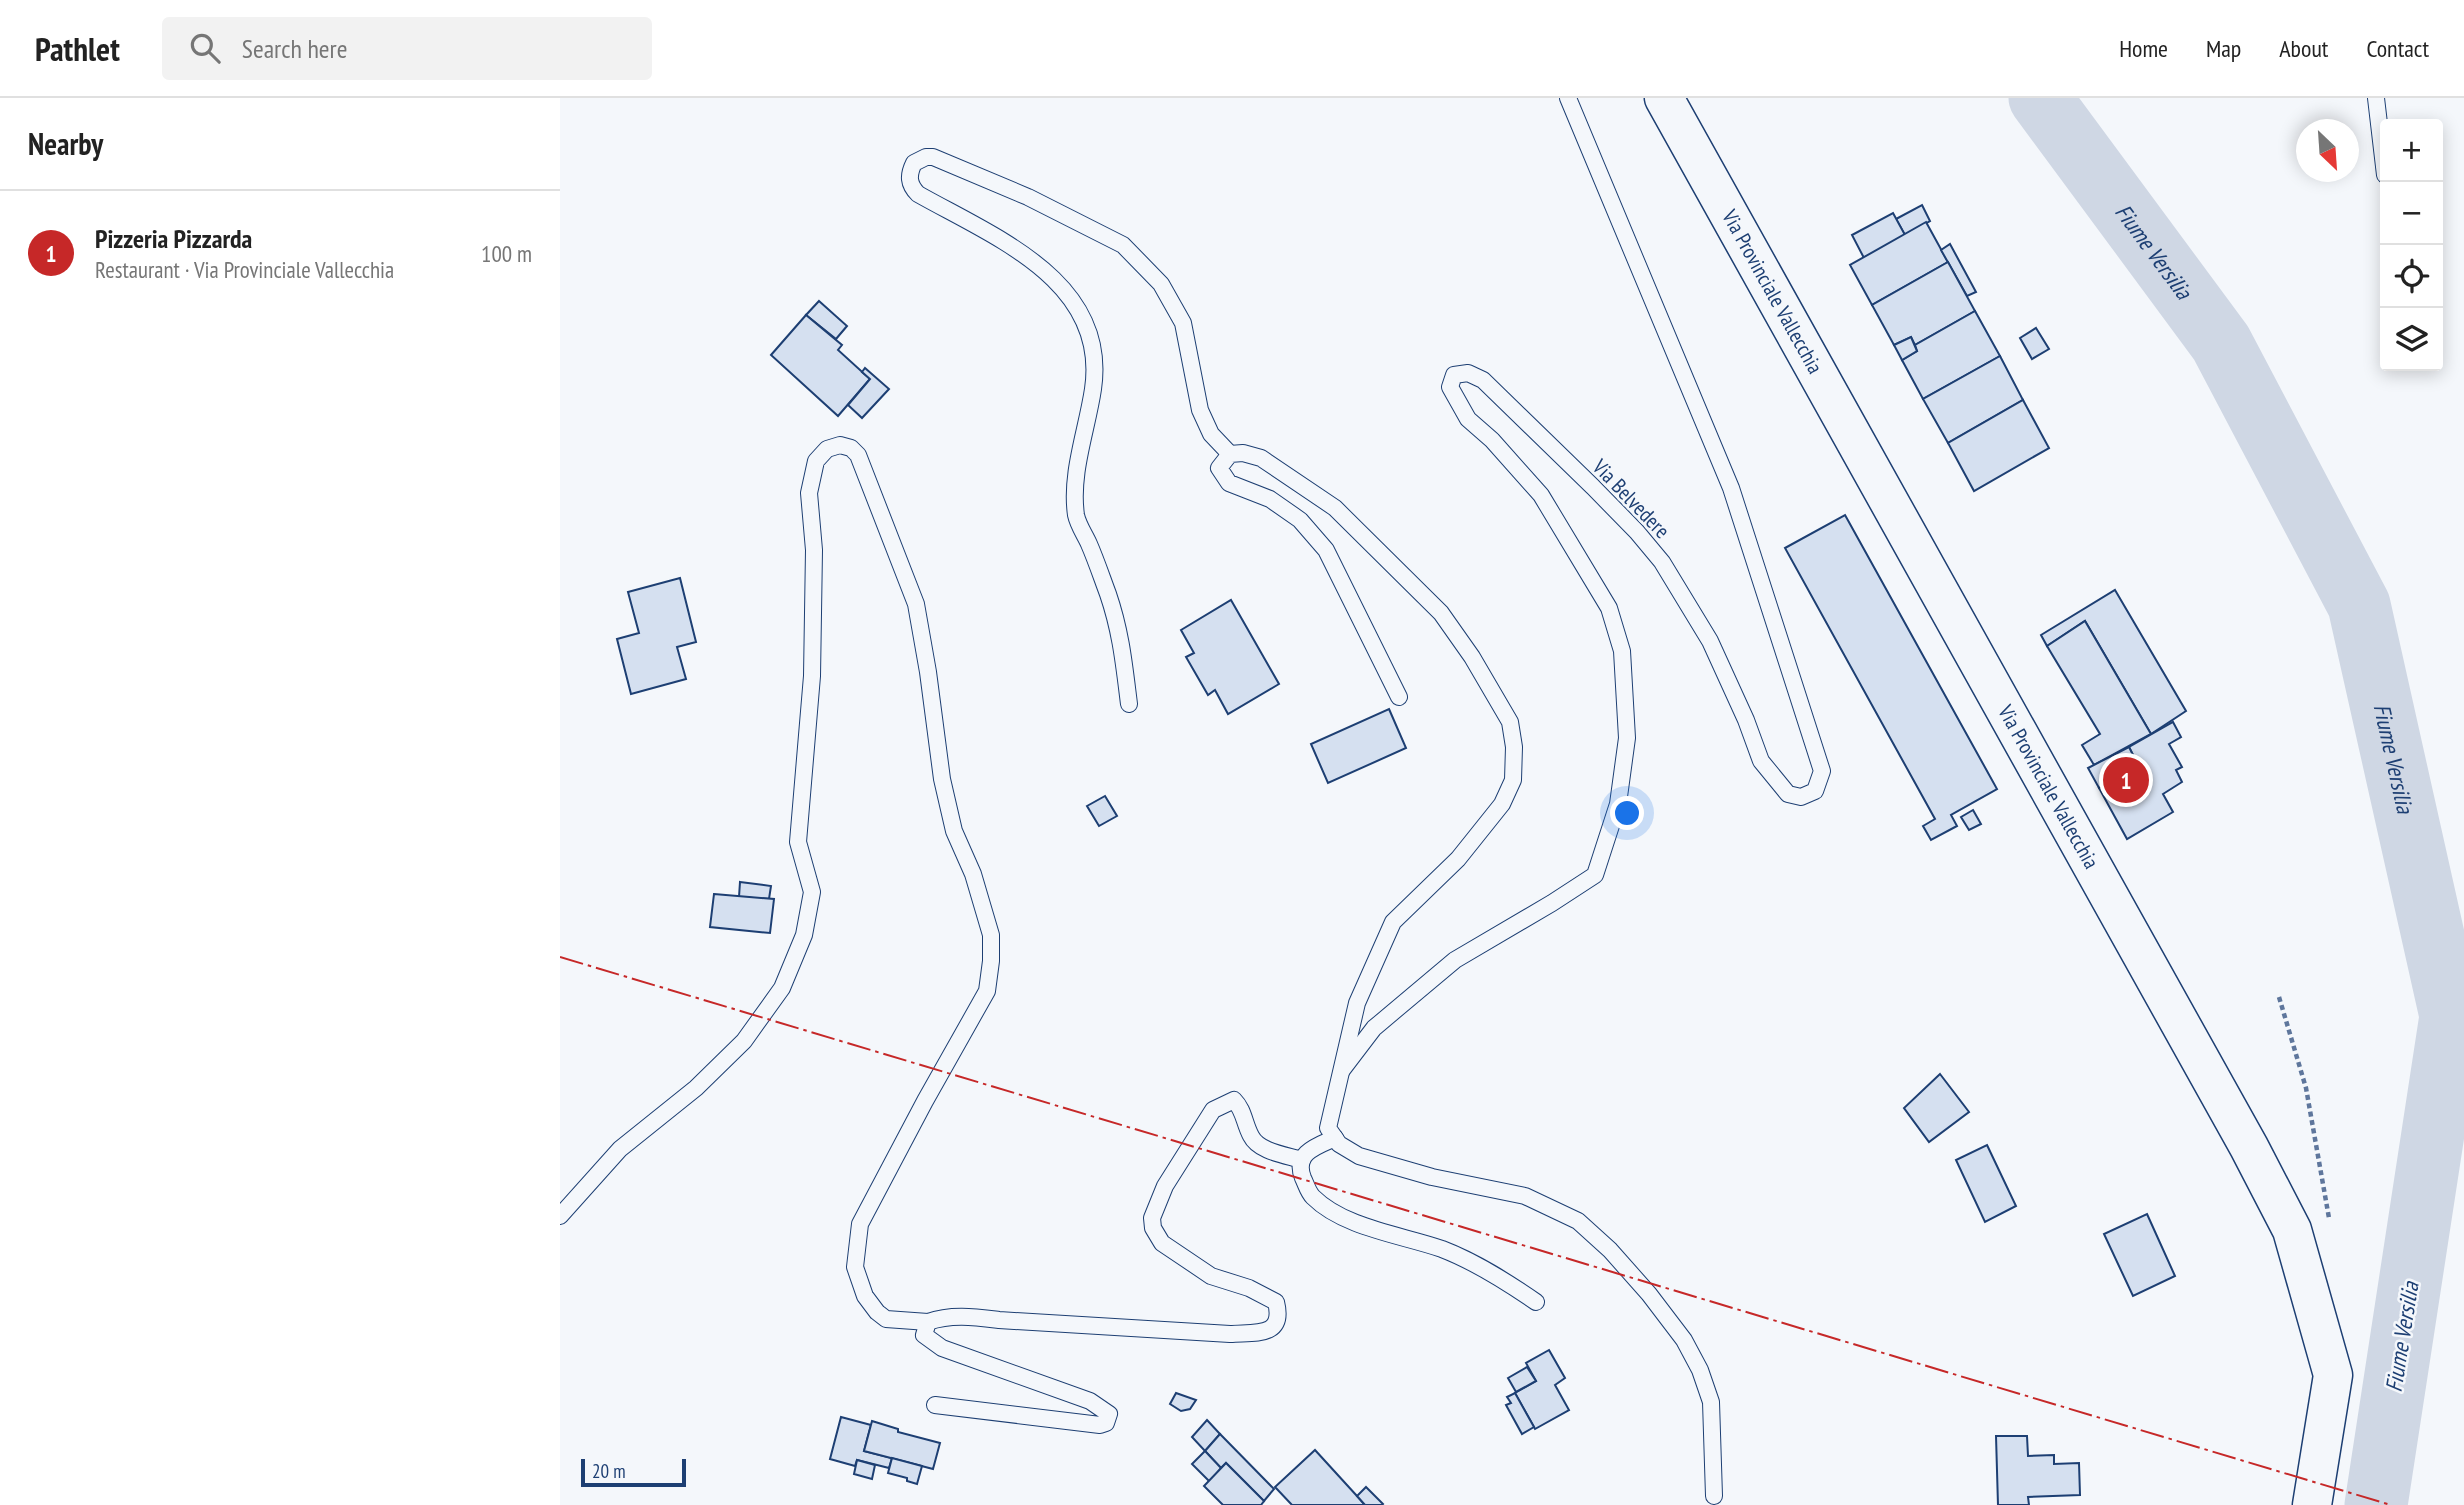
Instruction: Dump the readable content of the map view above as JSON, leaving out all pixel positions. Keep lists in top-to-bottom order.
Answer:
{
  "streets": {
    "main road": ["Via Provinciale Vallecchia"],
    "lane": ["Via Belvedere"]
  },
  "water": ["Fiume Versilia"],
  "scale_bar": "20 m",
  "north": "bottom right",
  "page": {
    "header": "Pathlet",
    "search": "Search here",
    "nav": [
      "Home",
      "Map",
      "About",
      "Contact"
    ],
    "heading": "Nearby",
    "map_buttons": ["+", "−"],
    "list": [
      {
        "mark": "1",
        "name": "Pizzeria Pizzarda",
        "note": "Restaurant · Via Provinciale Vallecchia",
        "value": "100 m"
      }
    ],
    "pins": "1",
    "scale": "20 m"
  }
}
